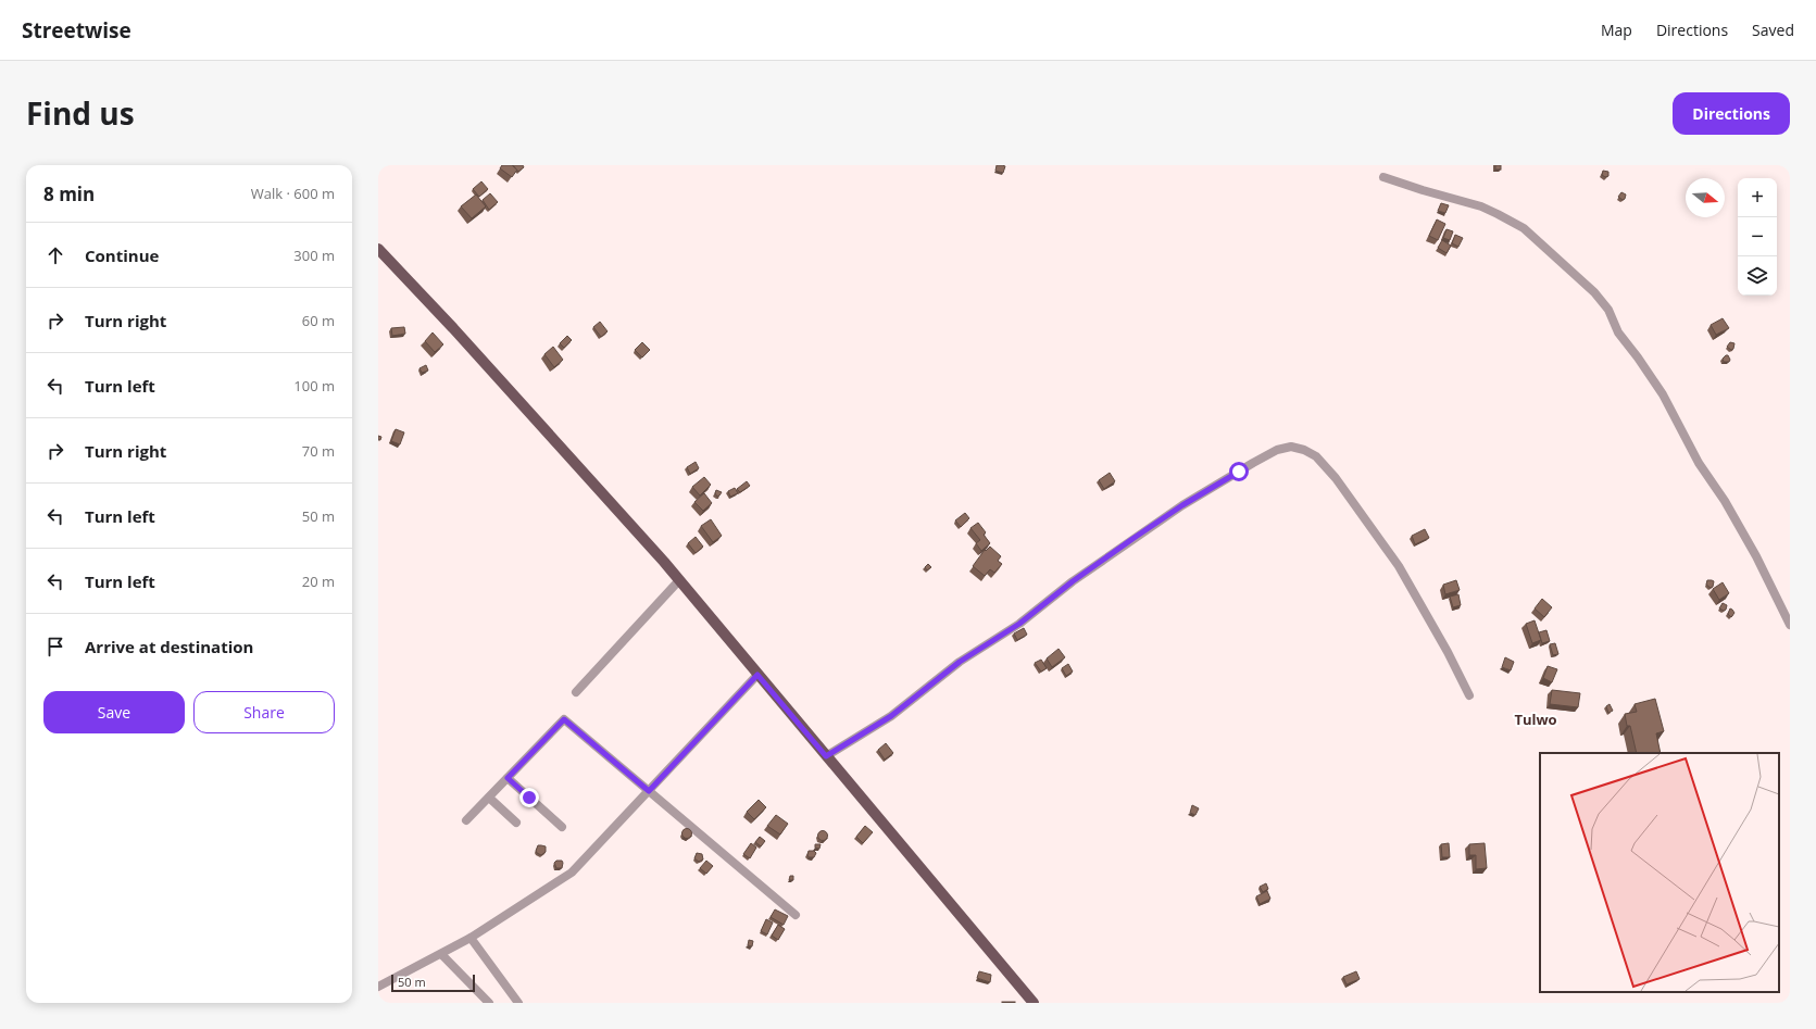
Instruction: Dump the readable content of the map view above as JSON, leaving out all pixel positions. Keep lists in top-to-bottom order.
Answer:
{
  "districts": ["Tulwo"],
  "scale_bar": "50 m",
  "north": "right",
  "page": {
    "header": "Streetwise",
    "nav": ["Map", "Directions", "Saved"],
    "title": "Find us",
    "buttons": [
      "Directions",
      ["Save", "Share"]
    ],
    "heading": ["8 min", "Walk · 600 m"],
    "map_buttons": ["+", "−"],
    "list": [
      ["Continue", "300 m"],
      ["Turn right", "60 m"],
      ["Turn left", "100 m"],
      ["Turn right", "70 m"],
      ["Turn left", "50 m"],
      ["Turn left", "20 m"],
      "Arrive at destination"
    ],
    "scale": "50 m"
  }
}
